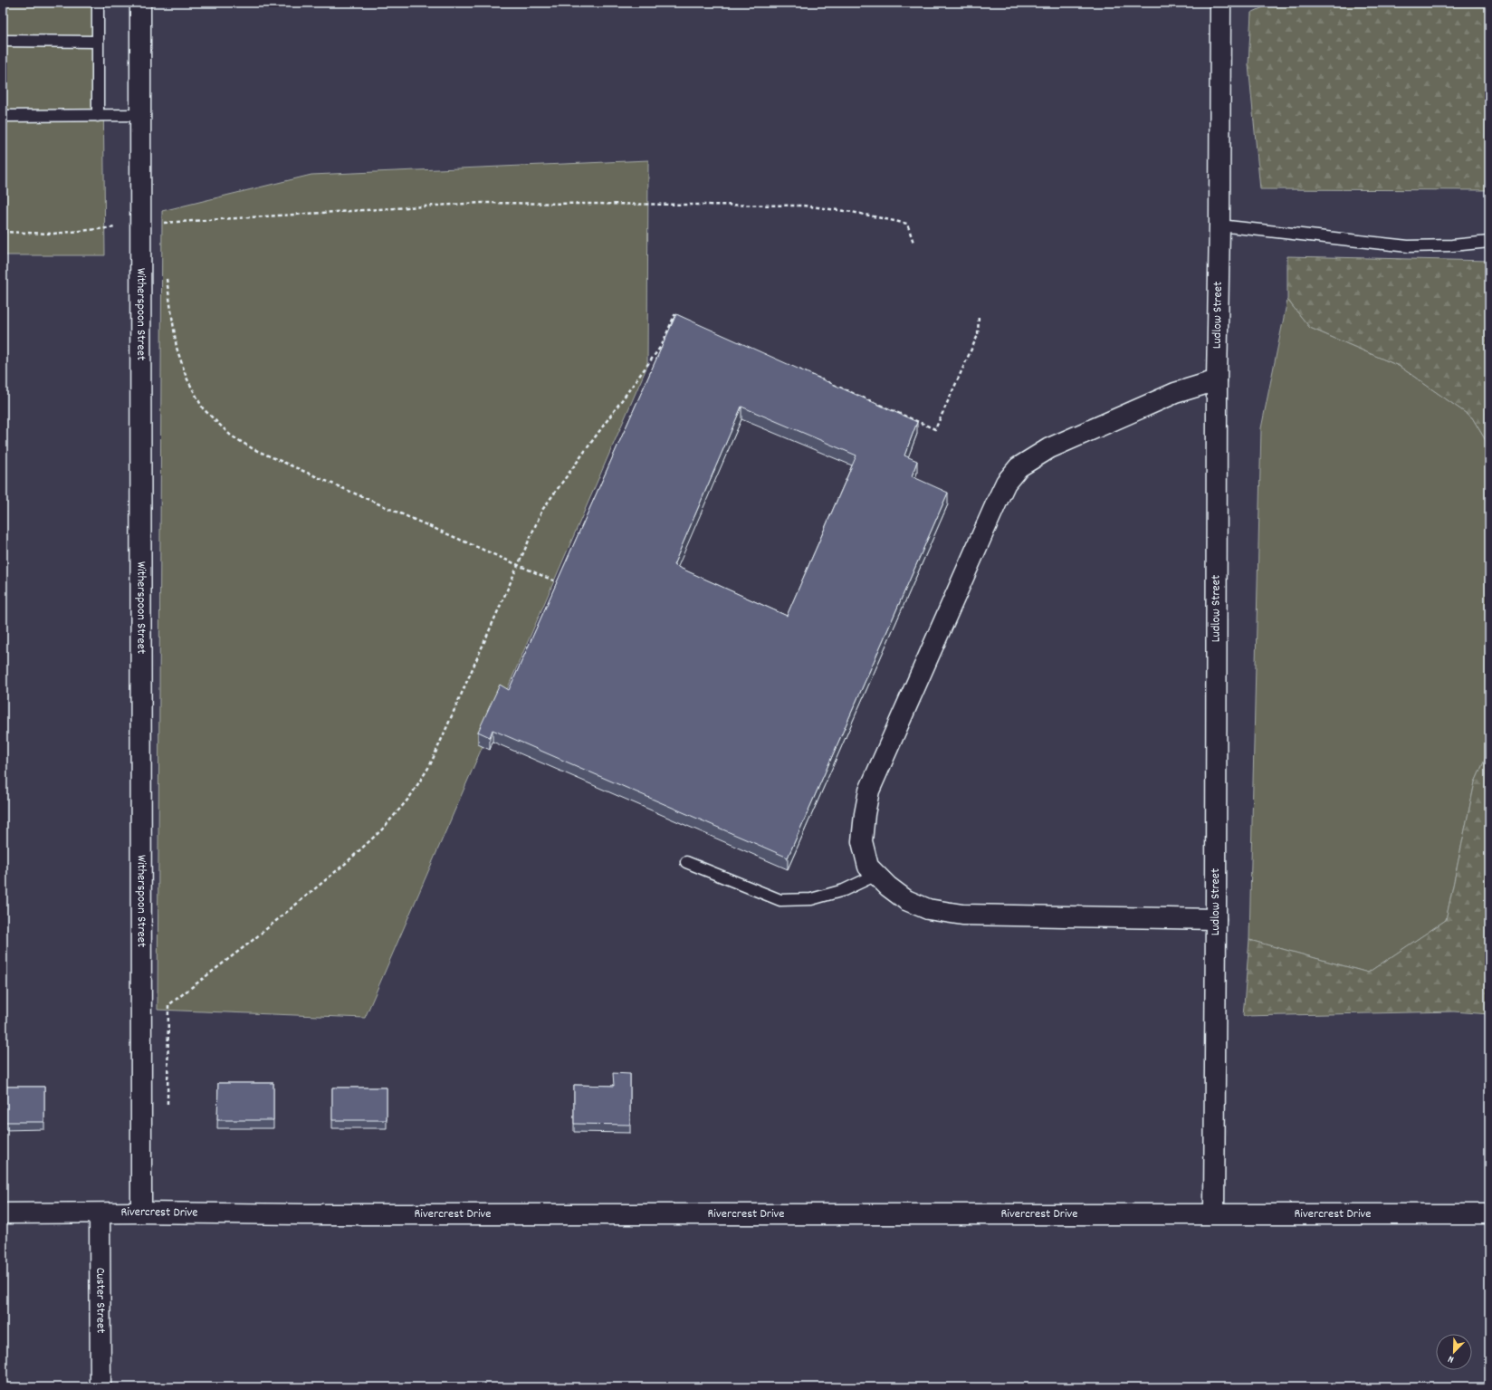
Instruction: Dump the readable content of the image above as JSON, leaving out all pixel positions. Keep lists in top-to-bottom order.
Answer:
{
  "streets": {
    "street": [
      "Witherspoon Street",
      "Ludlow Street",
      "Rivercrest Drive",
      "Custer Street"
    ]
  },
  "crossings": [
    ["Witherspoon Street", "Rivercrest Drive"],
    ["Ludlow Street", "Rivercrest Drive"],
    ["Rivercrest Drive", "Custer Street"]
  ],
  "north": "bottom left"
}
